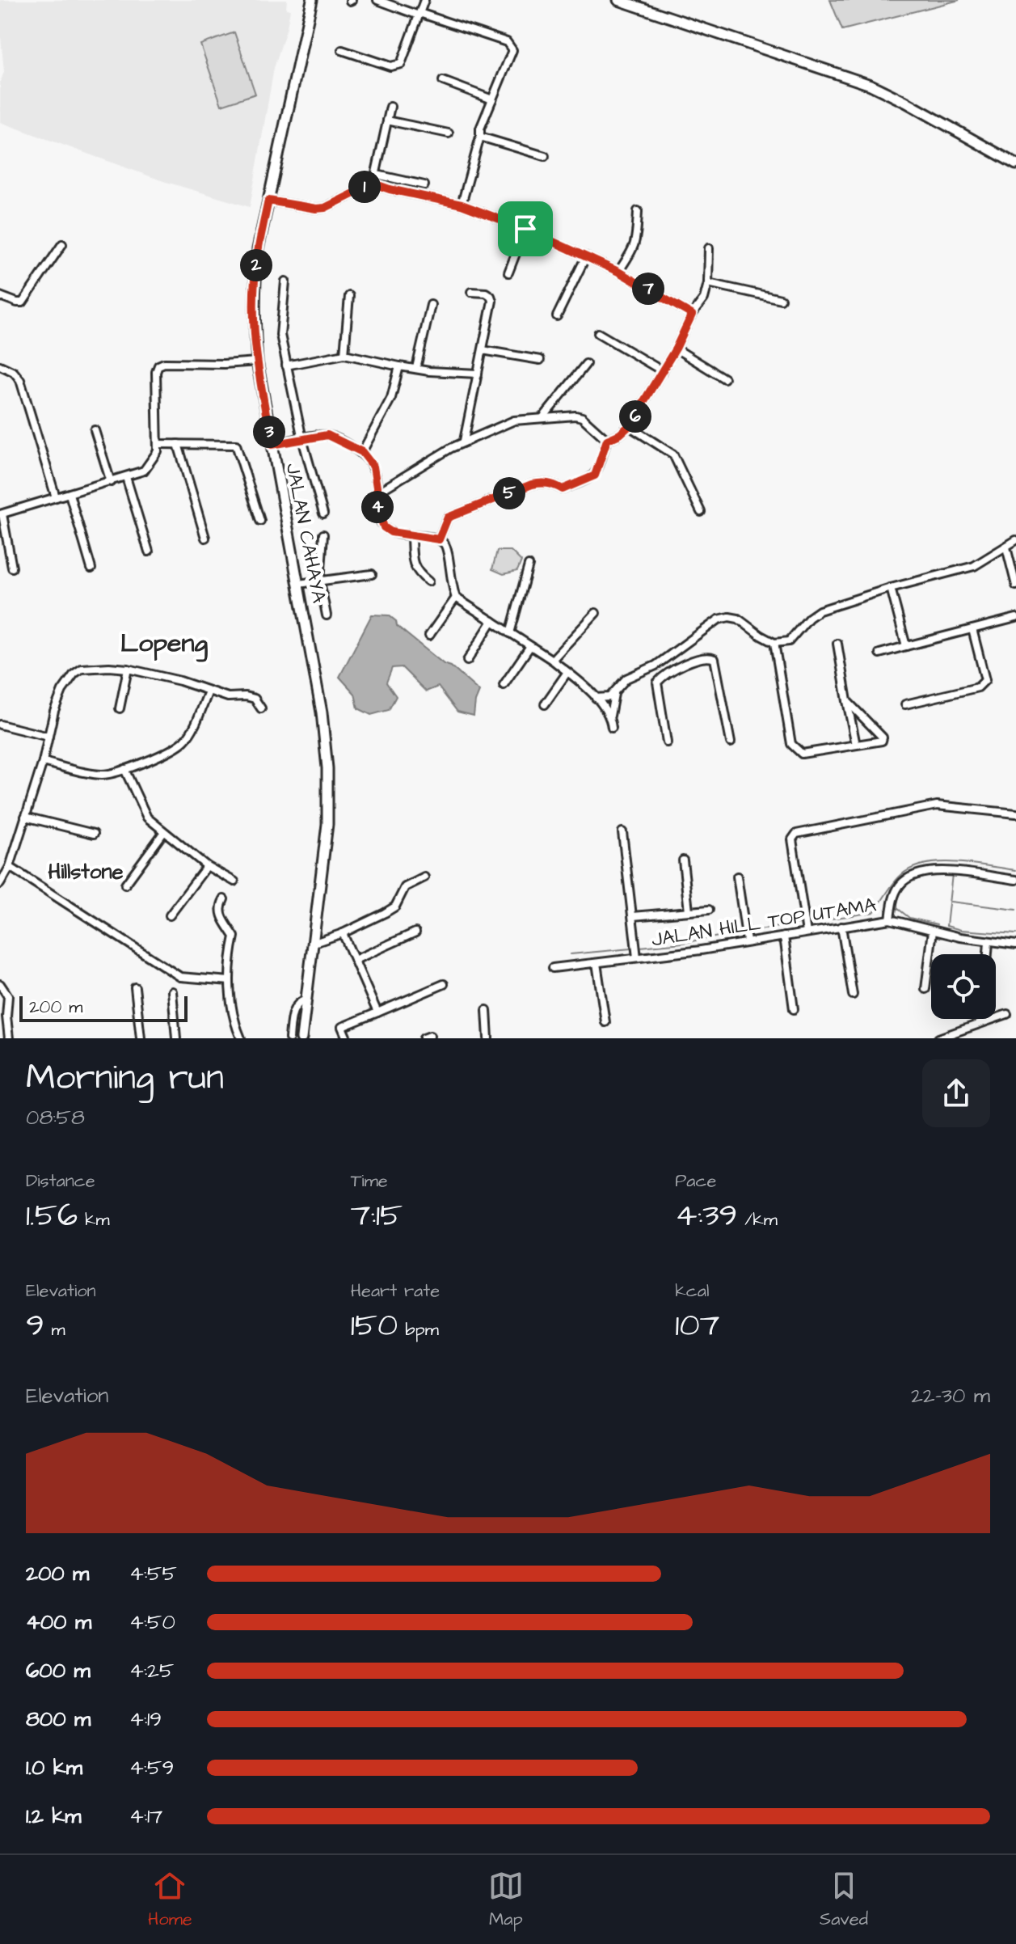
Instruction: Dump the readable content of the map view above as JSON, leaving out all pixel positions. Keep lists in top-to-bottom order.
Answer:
{
  "streets": {
    "street": ["JALAN CAHAYA", "JALAN HILL TOP UTAMA"]
  },
  "districts": ["Lopeng", "Hillstone"],
  "scale_bar": "200 m",
  "page": {
    "pins": [
      "1",
      "2",
      "7",
      "6",
      "3",
      "5",
      "4"
    ],
    "scale": "200 m",
    "heading": ["Morning run", "08:58"],
    "stats": [
      ["Distance", "1.56 km"],
      ["Time", "7:15"],
      ["Pace", "4:39 /km"],
      ["Elevation", "9 m"],
      ["Heart rate", "150 bpm"],
      ["kcal", "107"]
    ],
    "chart": ["Elevation", "22–30 m"],
    "list": [
      {
        "name": "200 m",
        "note": "4:55"
      },
      {
        "name": "400 m",
        "note": "4:50"
      },
      {
        "name": "600 m",
        "note": "4:25"
      },
      {
        "name": "800 m",
        "note": "4:19"
      },
      {
        "name": "1.0 km",
        "note": "4:59"
      },
      {
        "name": "1.2 km",
        "note": "4:17"
      }
    ],
    "tabs": ["Home", "Map", "Saved"]
  }
}
